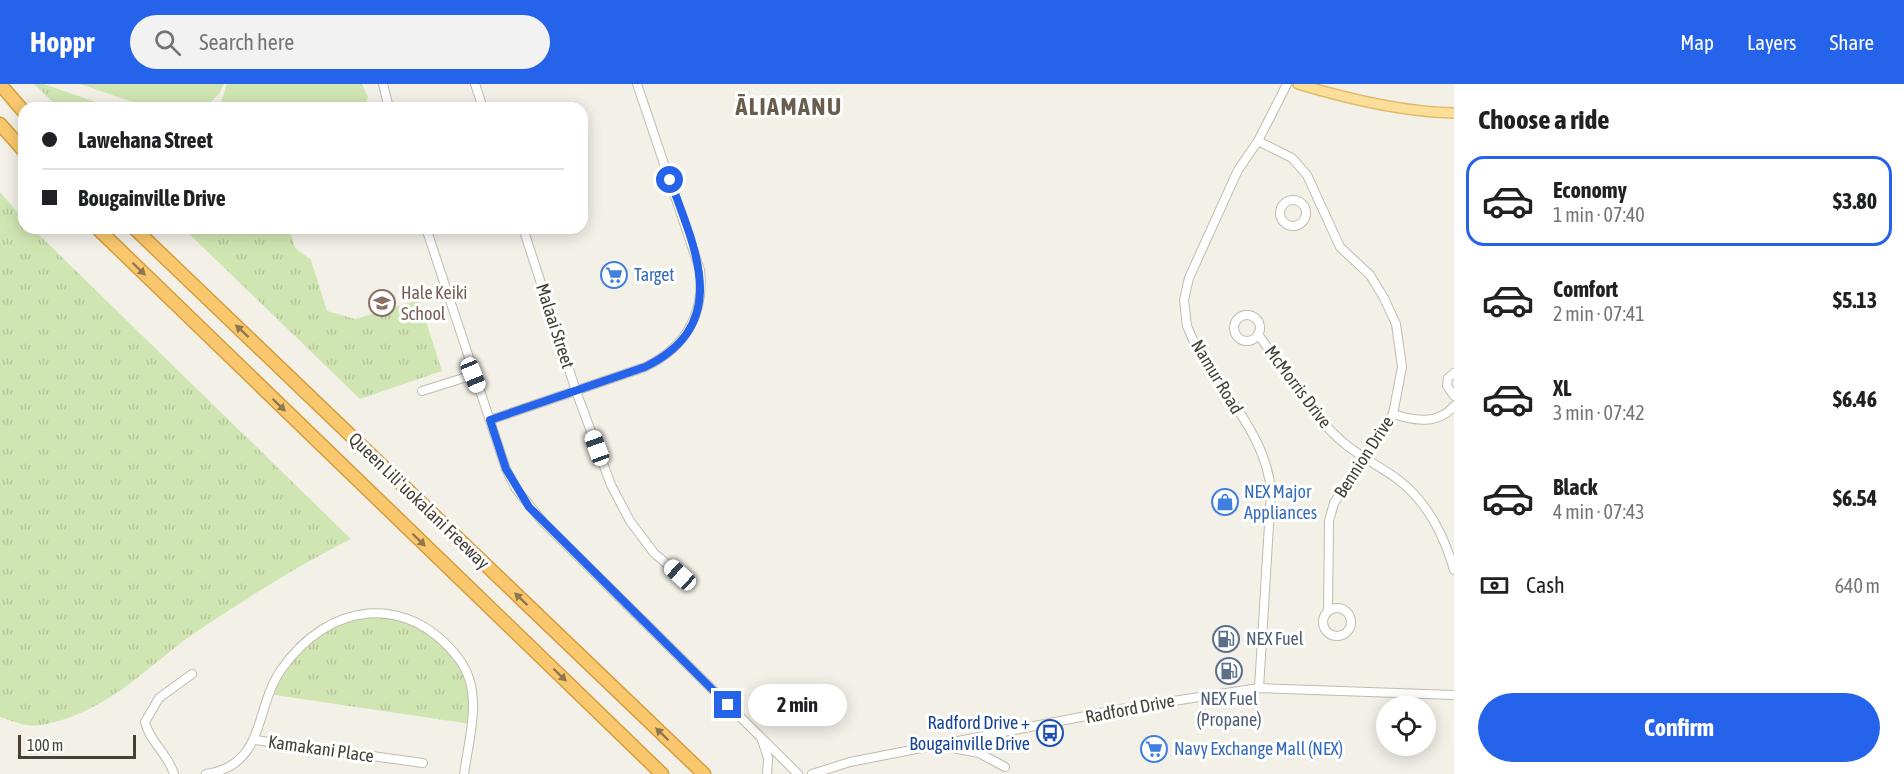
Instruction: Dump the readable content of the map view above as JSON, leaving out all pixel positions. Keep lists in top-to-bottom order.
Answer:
{
  "streets": {
    "highway": ["Queen Liliʻuokalani Freeway"],
    "street": [
      "Malaai Street",
      "Namur Road",
      "McMorris Drive",
      "Bennion Drive",
      "Radford Drive",
      "Kamakani Place"
    ]
  },
  "crossings": [
    ["Namur Road", "Bennion Drive"],
    ["Namur Road", "Radford Drive"],
    ["McMorris Drive", "Bennion Drive"]
  ],
  "districts": ["ĀLIAMANU"],
  "places": {
    "supermarket": ["Target", "Navy Exchange Mall (NEX)"],
    "school or university": ["Hale Keiki School"],
    "shop": ["NEX Major Appliances"],
    "fuel station": ["NEX Fuel", "NEX Fuel (Propane)"],
    "bus stop": ["Radford Drive + Bougainville Drive"]
  },
  "scale_bar": "100 m",
  "page": {
    "header": "Hoppr",
    "search": "Search here",
    "nav": ["Map", "Layers", "Share"],
    "heading": "Choose a ride",
    "banner": ["Lawehana Street", "Bougainville Drive"],
    "list": [
      {
        "name": "Economy",
        "note": "1 min · 07:40",
        "value": "$3.80"
      },
      {
        "name": "Comfort",
        "note": "2 min · 07:41",
        "value": "$5.13"
      },
      {
        "name": "XL",
        "note": "3 min · 07:42",
        "value": "$6.46"
      },
      {
        "name": "Black",
        "note": "4 min · 07:43",
        "value": "$6.54"
      }
    ],
    "pay": ["Cash", "640 m"],
    "buttons": "Confirm",
    "bubble": "2 min",
    "scale": "100 m"
  }
}
